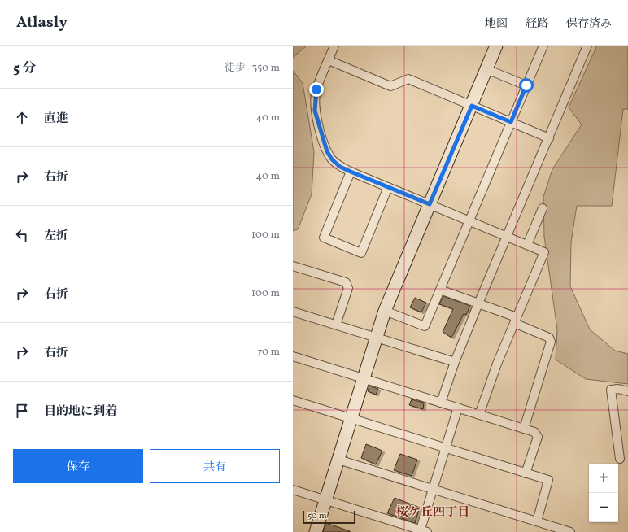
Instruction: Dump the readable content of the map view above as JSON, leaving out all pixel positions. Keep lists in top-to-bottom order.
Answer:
{
  "districts": ["桜ケ丘四丁目"],
  "scale_bar": "50 m",
  "page": {
    "header": "Atlasly",
    "nav": ["地図", "経路", "保存済み"],
    "heading": ["5 分", "徒歩 · 350 m"],
    "list": [
      ["直進", "40 m"],
      ["右折", "40 m"],
      ["左折", "100 m"],
      ["右折", "100 m"],
      ["右折", "70 m"],
      "目的地に到着"
    ],
    "buttons": ["保存", "共有"],
    "map_buttons": ["+", "−"],
    "scale": "50 m"
  }
}
